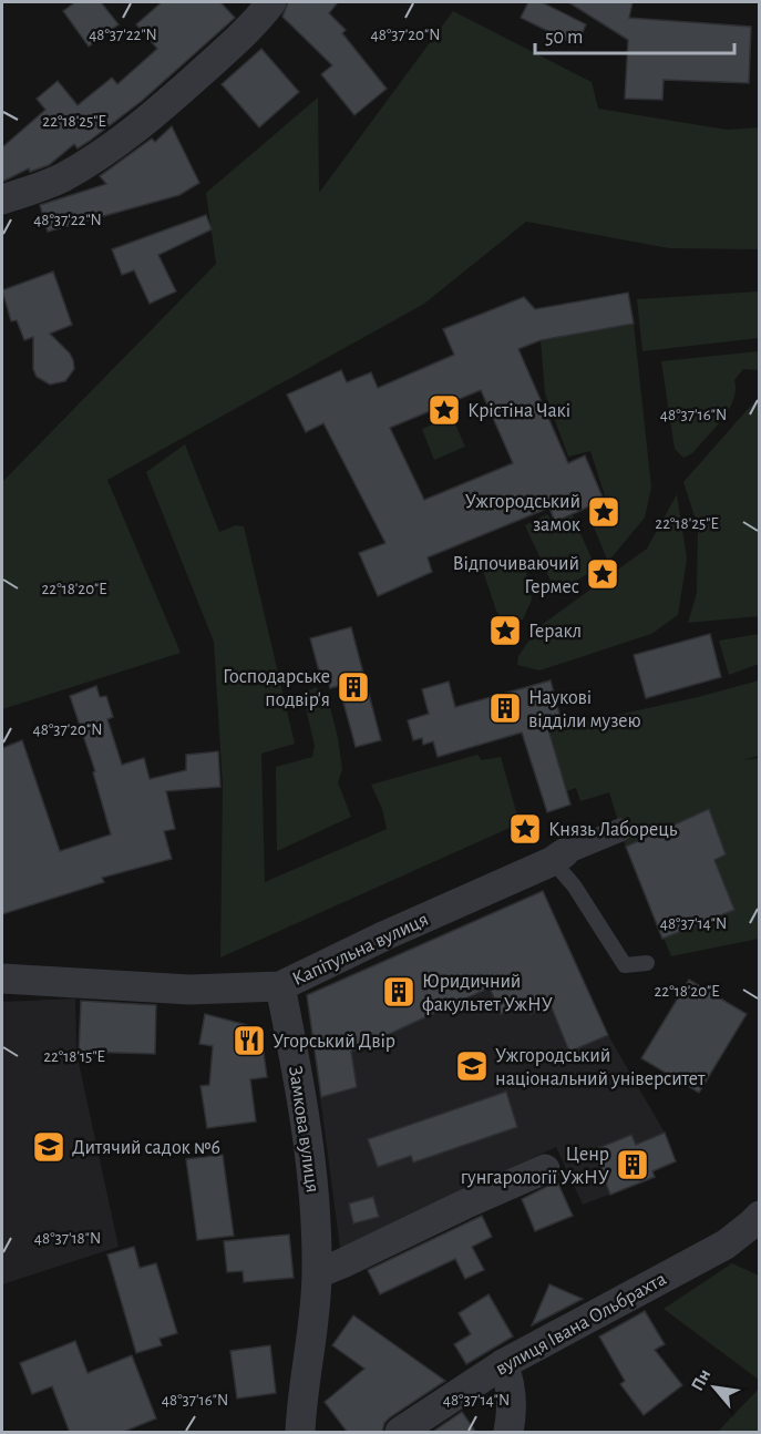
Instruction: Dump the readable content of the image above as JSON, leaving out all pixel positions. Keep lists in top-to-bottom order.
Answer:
{
  "streets": {
    "street": ["Капітульна вулиця", "Замкова вулиця", "вулиця Івана Ольбрахта"]
  },
  "crossings": [
    ["Капітульна вулиця", "Замкова вулиця"]
  ],
  "places": {
    "place": [
      "Крістіна Чакі",
      "Ужгородський замок",
      "Відпочиваючий Гермес",
      "Геракл",
      "Князь Лаборець"
    ],
    "building": [
      "Господарське подвір'я",
      "Наукові відділи музею",
      "Юридичний факультет УжНУ",
      "Ценр гунгарології УжНУ"
    ],
    "restaurant": ["Угорський Двір"],
    "school or university": ["Ужгородський національний університет", "Дитячий садок №6"]
  },
  "scale_bar": "50 m",
  "north": "top left",
  "coordinates": [
    "48°37'22\"N",
    "48°37'20\"N",
    "22°18'25\"E",
    "48°37'16\"N",
    "22°18'20\"E",
    "48°37'14\"N",
    "22°18'15\"E",
    "48°37'18\"N"
  ]
}
